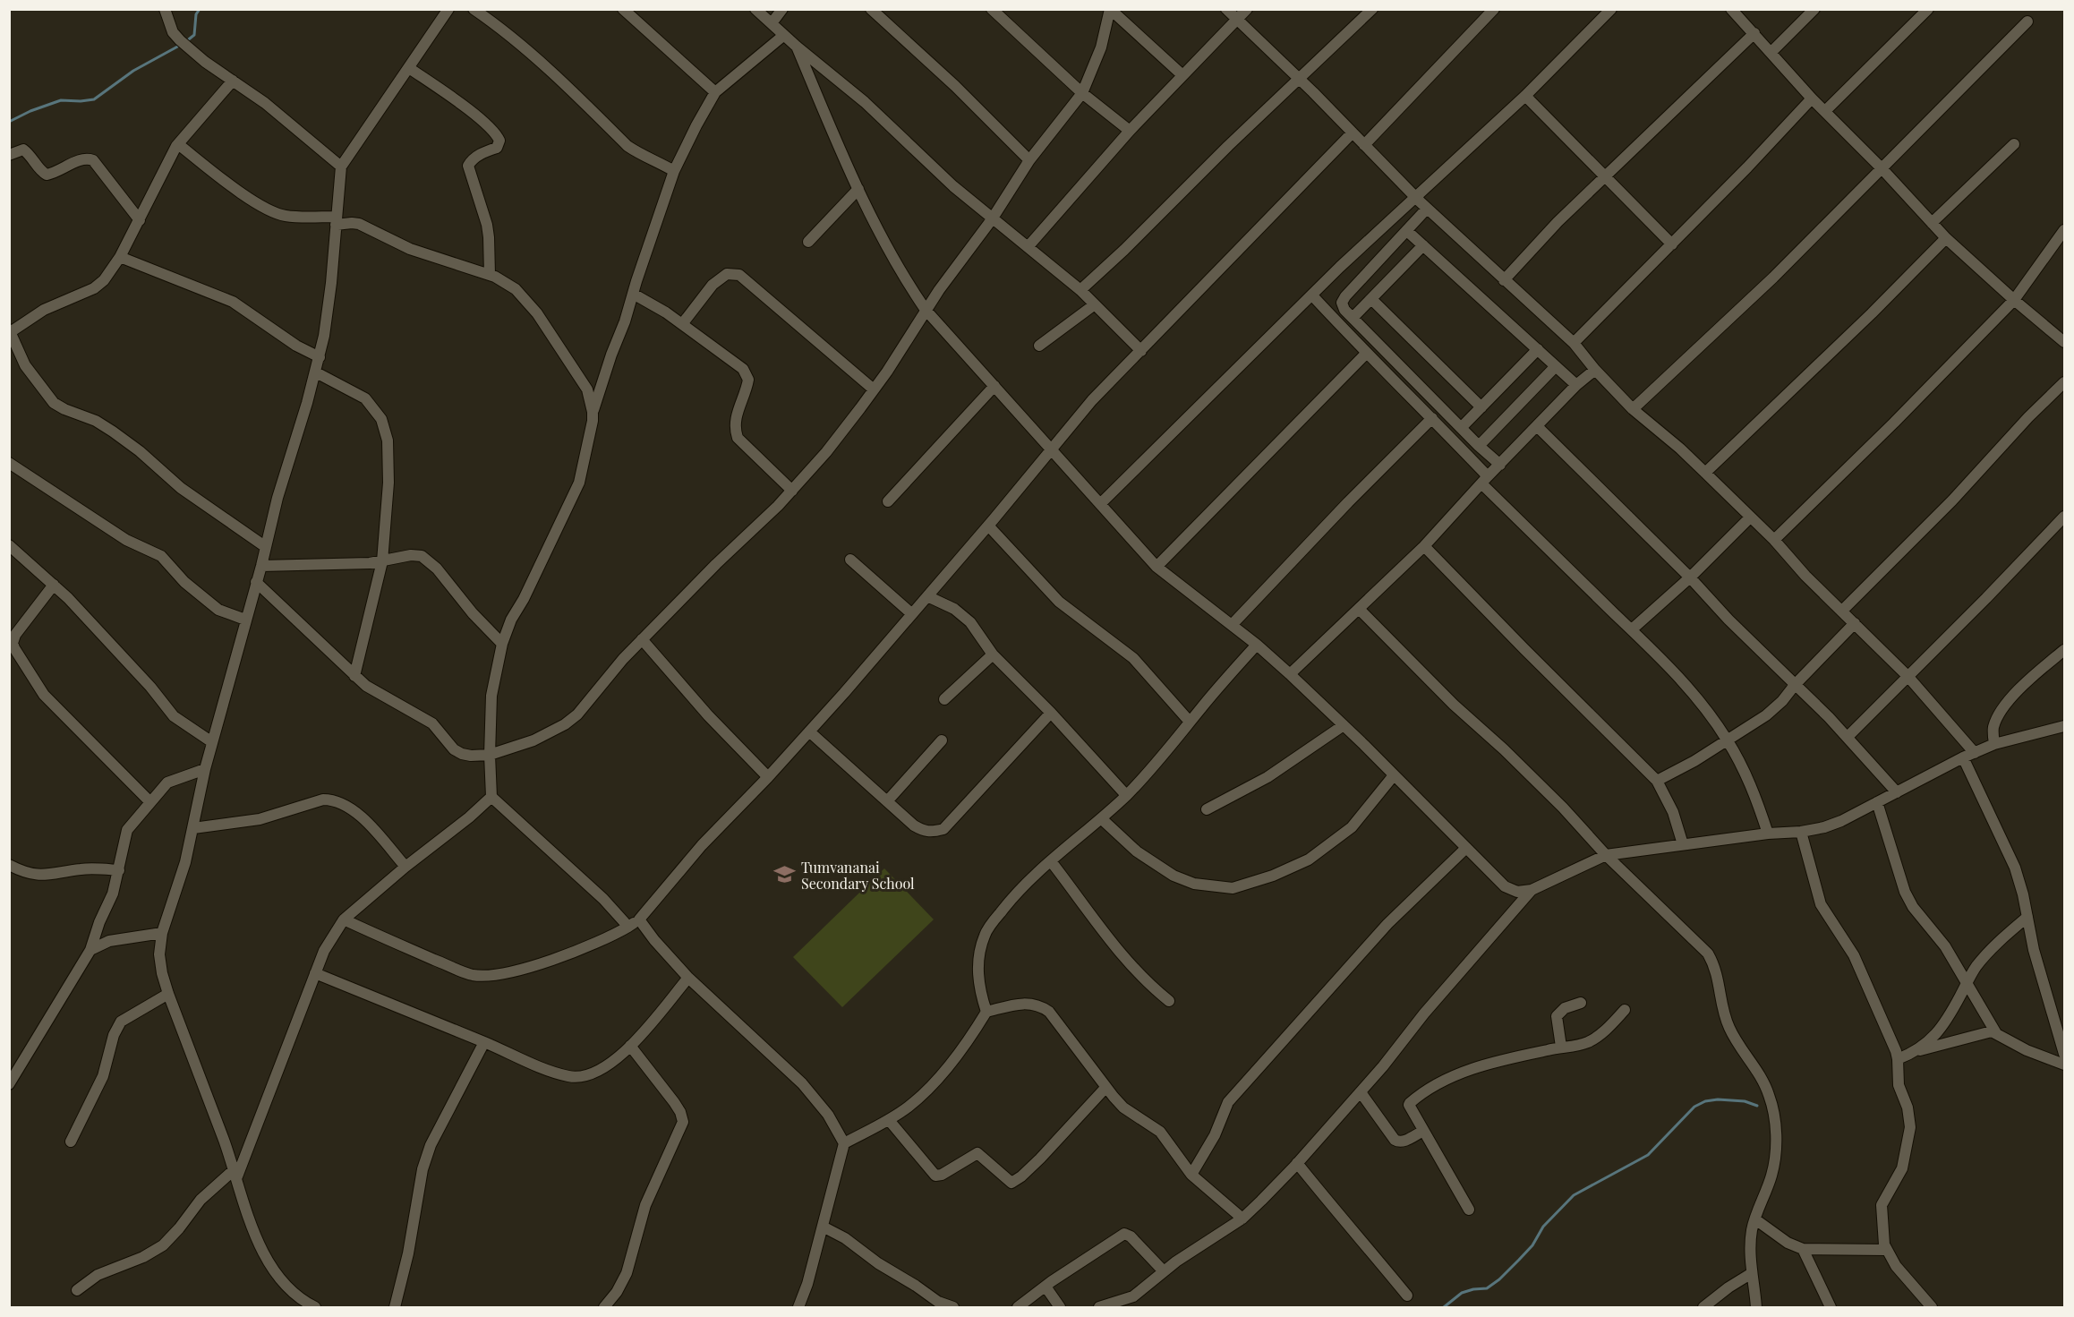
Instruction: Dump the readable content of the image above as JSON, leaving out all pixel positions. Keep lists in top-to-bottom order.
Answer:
{
  "places": {
    "school or university": ["Tumvananai Secondary School"]
  }
}
